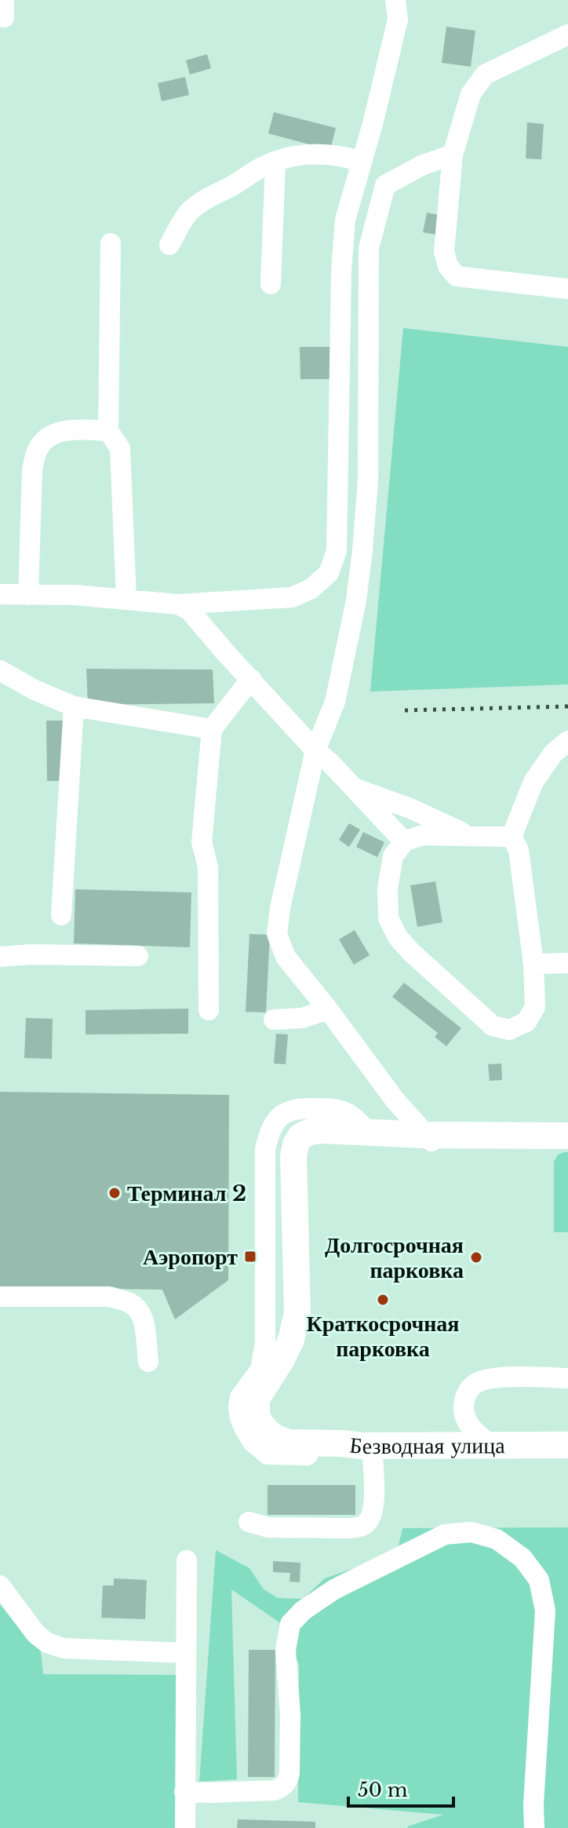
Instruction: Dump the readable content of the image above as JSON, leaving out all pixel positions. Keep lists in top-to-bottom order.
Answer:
{
  "streets": {
    "main road": ["Безводная улица"]
  },
  "places": {
    "other": ["Терминал 2", "Долгосрочная парковка", "Краткосрочная парковка"],
    "transit": ["Аэропорт"]
  },
  "scale_bar": "50 m"
}
